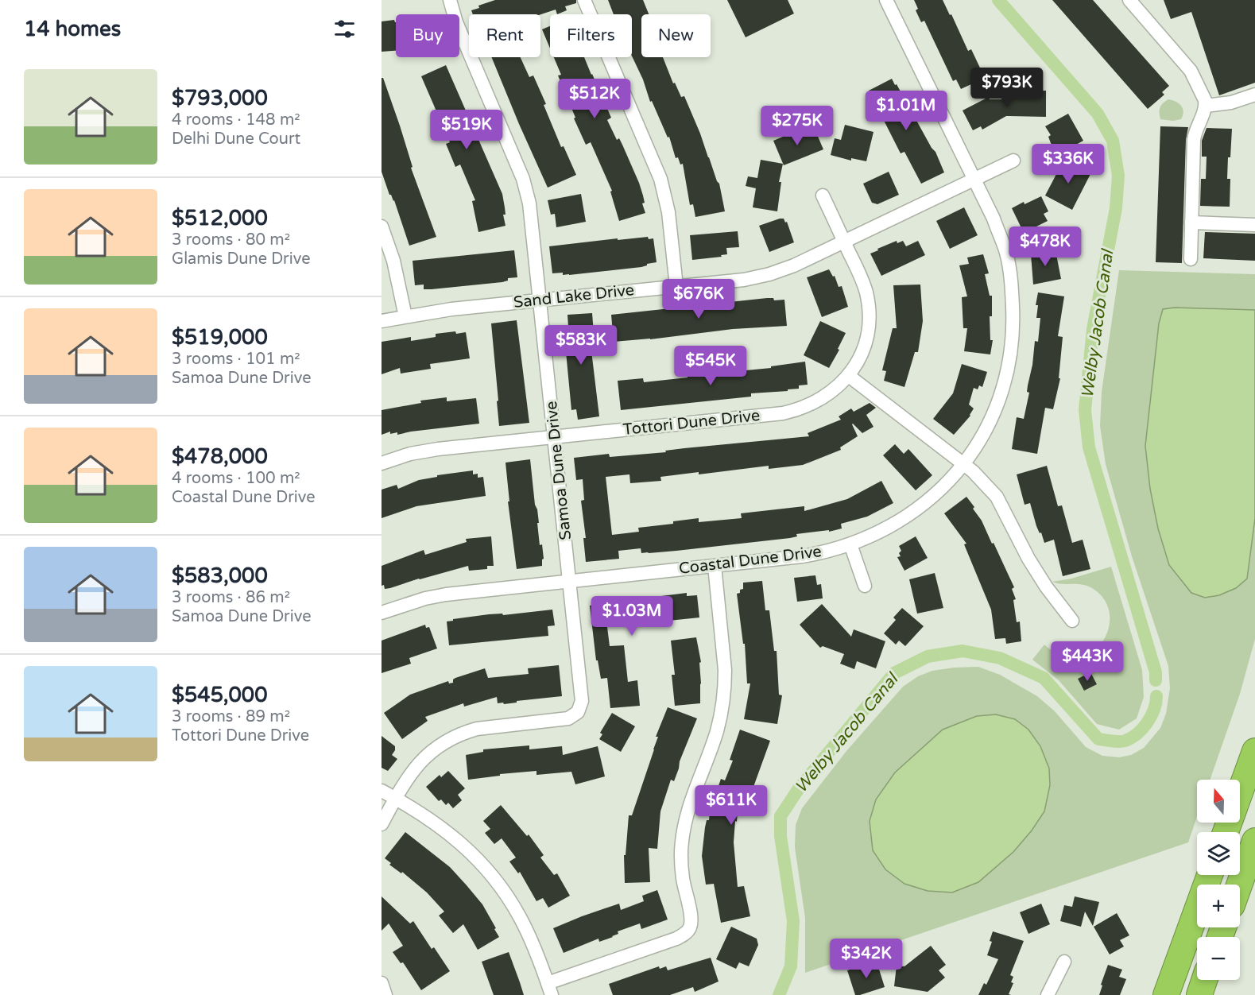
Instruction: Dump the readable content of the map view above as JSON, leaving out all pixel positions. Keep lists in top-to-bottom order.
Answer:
{
  "streets": {
    "street": [
      "Sand Lake Drive",
      "Tottori Dune Drive",
      "Samoa Dune Drive",
      "Coastal Dune Drive"
    ]
  },
  "crossings": [
    ["Sand Lake Drive", "Tottori Dune Drive"],
    ["Sand Lake Drive", "Samoa Dune Drive"],
    ["Sand Lake Drive", "Coastal Dune Drive"],
    ["Tottori Dune Drive", "Samoa Dune Drive"],
    ["Samoa Dune Drive", "Coastal Dune Drive"]
  ],
  "water": ["Welby Jacob Canal"],
  "north": "top",
  "page": {
    "heading": "14 homes",
    "chip": [
      "Buy",
      "Rent",
      "Filters",
      "New"
    ],
    "list": [
      {
        "name": "$793,000",
        "note": "4 rooms · 148 m² · Delhi Dune Court"
      },
      {
        "name": "$512,000",
        "note": "3 rooms · 80 m² · Glamis Dune Drive"
      },
      {
        "name": "$519,000",
        "note": "3 rooms · 101 m² · Samoa Dune Drive"
      },
      {
        "name": "$478,000",
        "note": "4 rooms · 100 m² · Coastal Dune Drive"
      },
      {
        "name": "$583,000",
        "note": "3 rooms · 86 m² · Samoa Dune Drive"
      },
      {
        "name": "$545,000",
        "note": "3 rooms · 89 m² · Tottori Dune Drive"
      }
    ],
    "price": [
      "$793K",
      "$512K",
      "$1.01M",
      "$275K",
      "$519K",
      "$336K",
      "$478K",
      "$676K",
      "$583K",
      "$545K",
      "$1.03M",
      "$443K",
      "$611K",
      "$342K"
    ],
    "map_buttons": ["+", "−"]
  }
}
